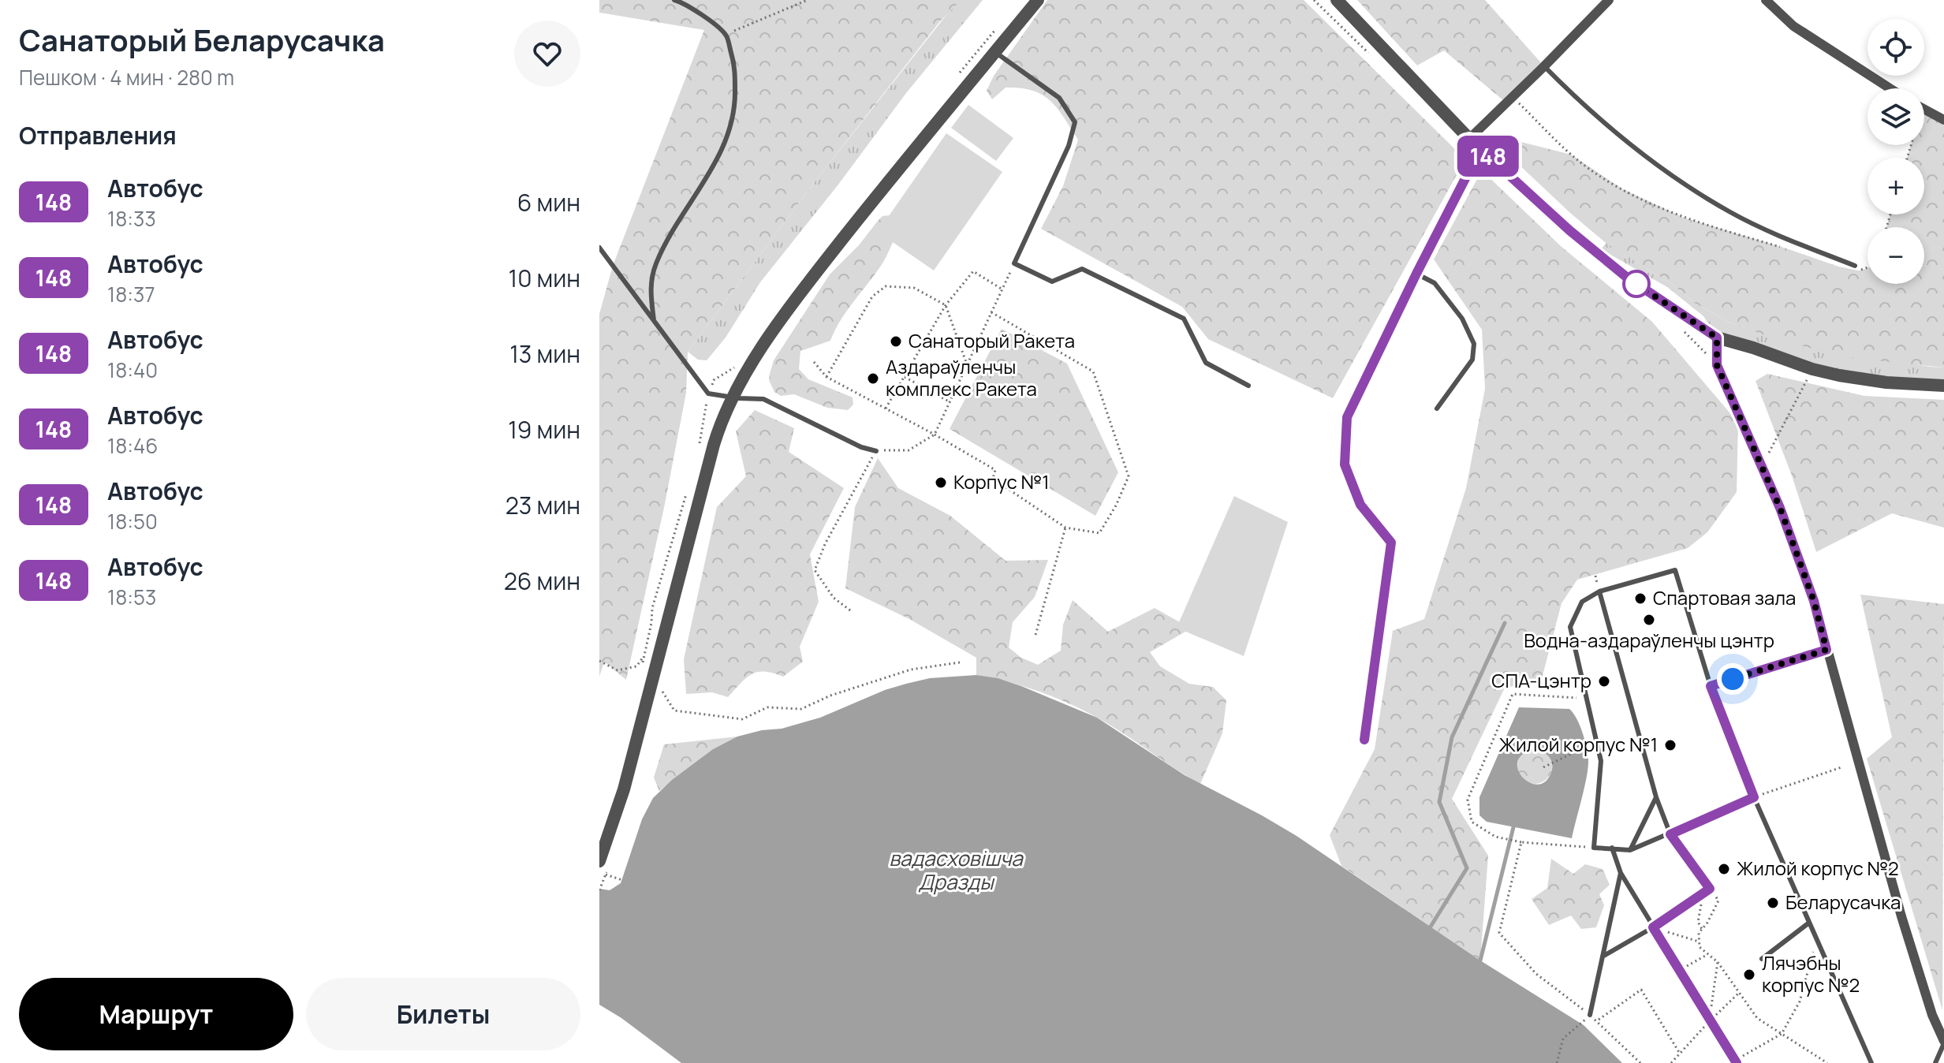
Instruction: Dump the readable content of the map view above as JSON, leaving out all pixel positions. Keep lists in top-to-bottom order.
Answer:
{
  "water": ["вадасховішча Дразды"],
  "places": [
    "Санаторый Ракета",
    "Аздараўленчы комплекс Ракета",
    "Корпус №1",
    "Спартовая зала",
    "Водна-аздараўленчы цэнтр",
    "СПА-цэнтр",
    "Жилой корпус №1",
    "Жилой корпус №2",
    "Беларусачка",
    "Лячэбны корпус №2"
  ],
  "lines": ["bus line 148"],
  "page": {
    "heading": [
      ["Санаторый Беларусачка", "Пешком · 4 мин · 280 m"],
      "Отправления"
    ],
    "on_map": "148",
    "map_buttons": ["+", "−"],
    "list": [
      {
        "mark": "148",
        "name": "Автобус",
        "note": "18:33",
        "value": "6 мин"
      },
      {
        "mark": "148",
        "name": "Автобус",
        "note": "18:37",
        "value": "10 мин"
      },
      {
        "mark": "148",
        "name": "Автобус",
        "note": "18:40",
        "value": "13 мин"
      },
      {
        "mark": "148",
        "name": "Автобус",
        "note": "18:46",
        "value": "19 мин"
      },
      {
        "mark": "148",
        "name": "Автобус",
        "note": "18:50",
        "value": "23 мин"
      },
      {
        "mark": "148",
        "name": "Автобус",
        "note": "18:53",
        "value": "26 мин"
      }
    ],
    "buttons": ["Маршрут", "Билеты"]
  }
}
